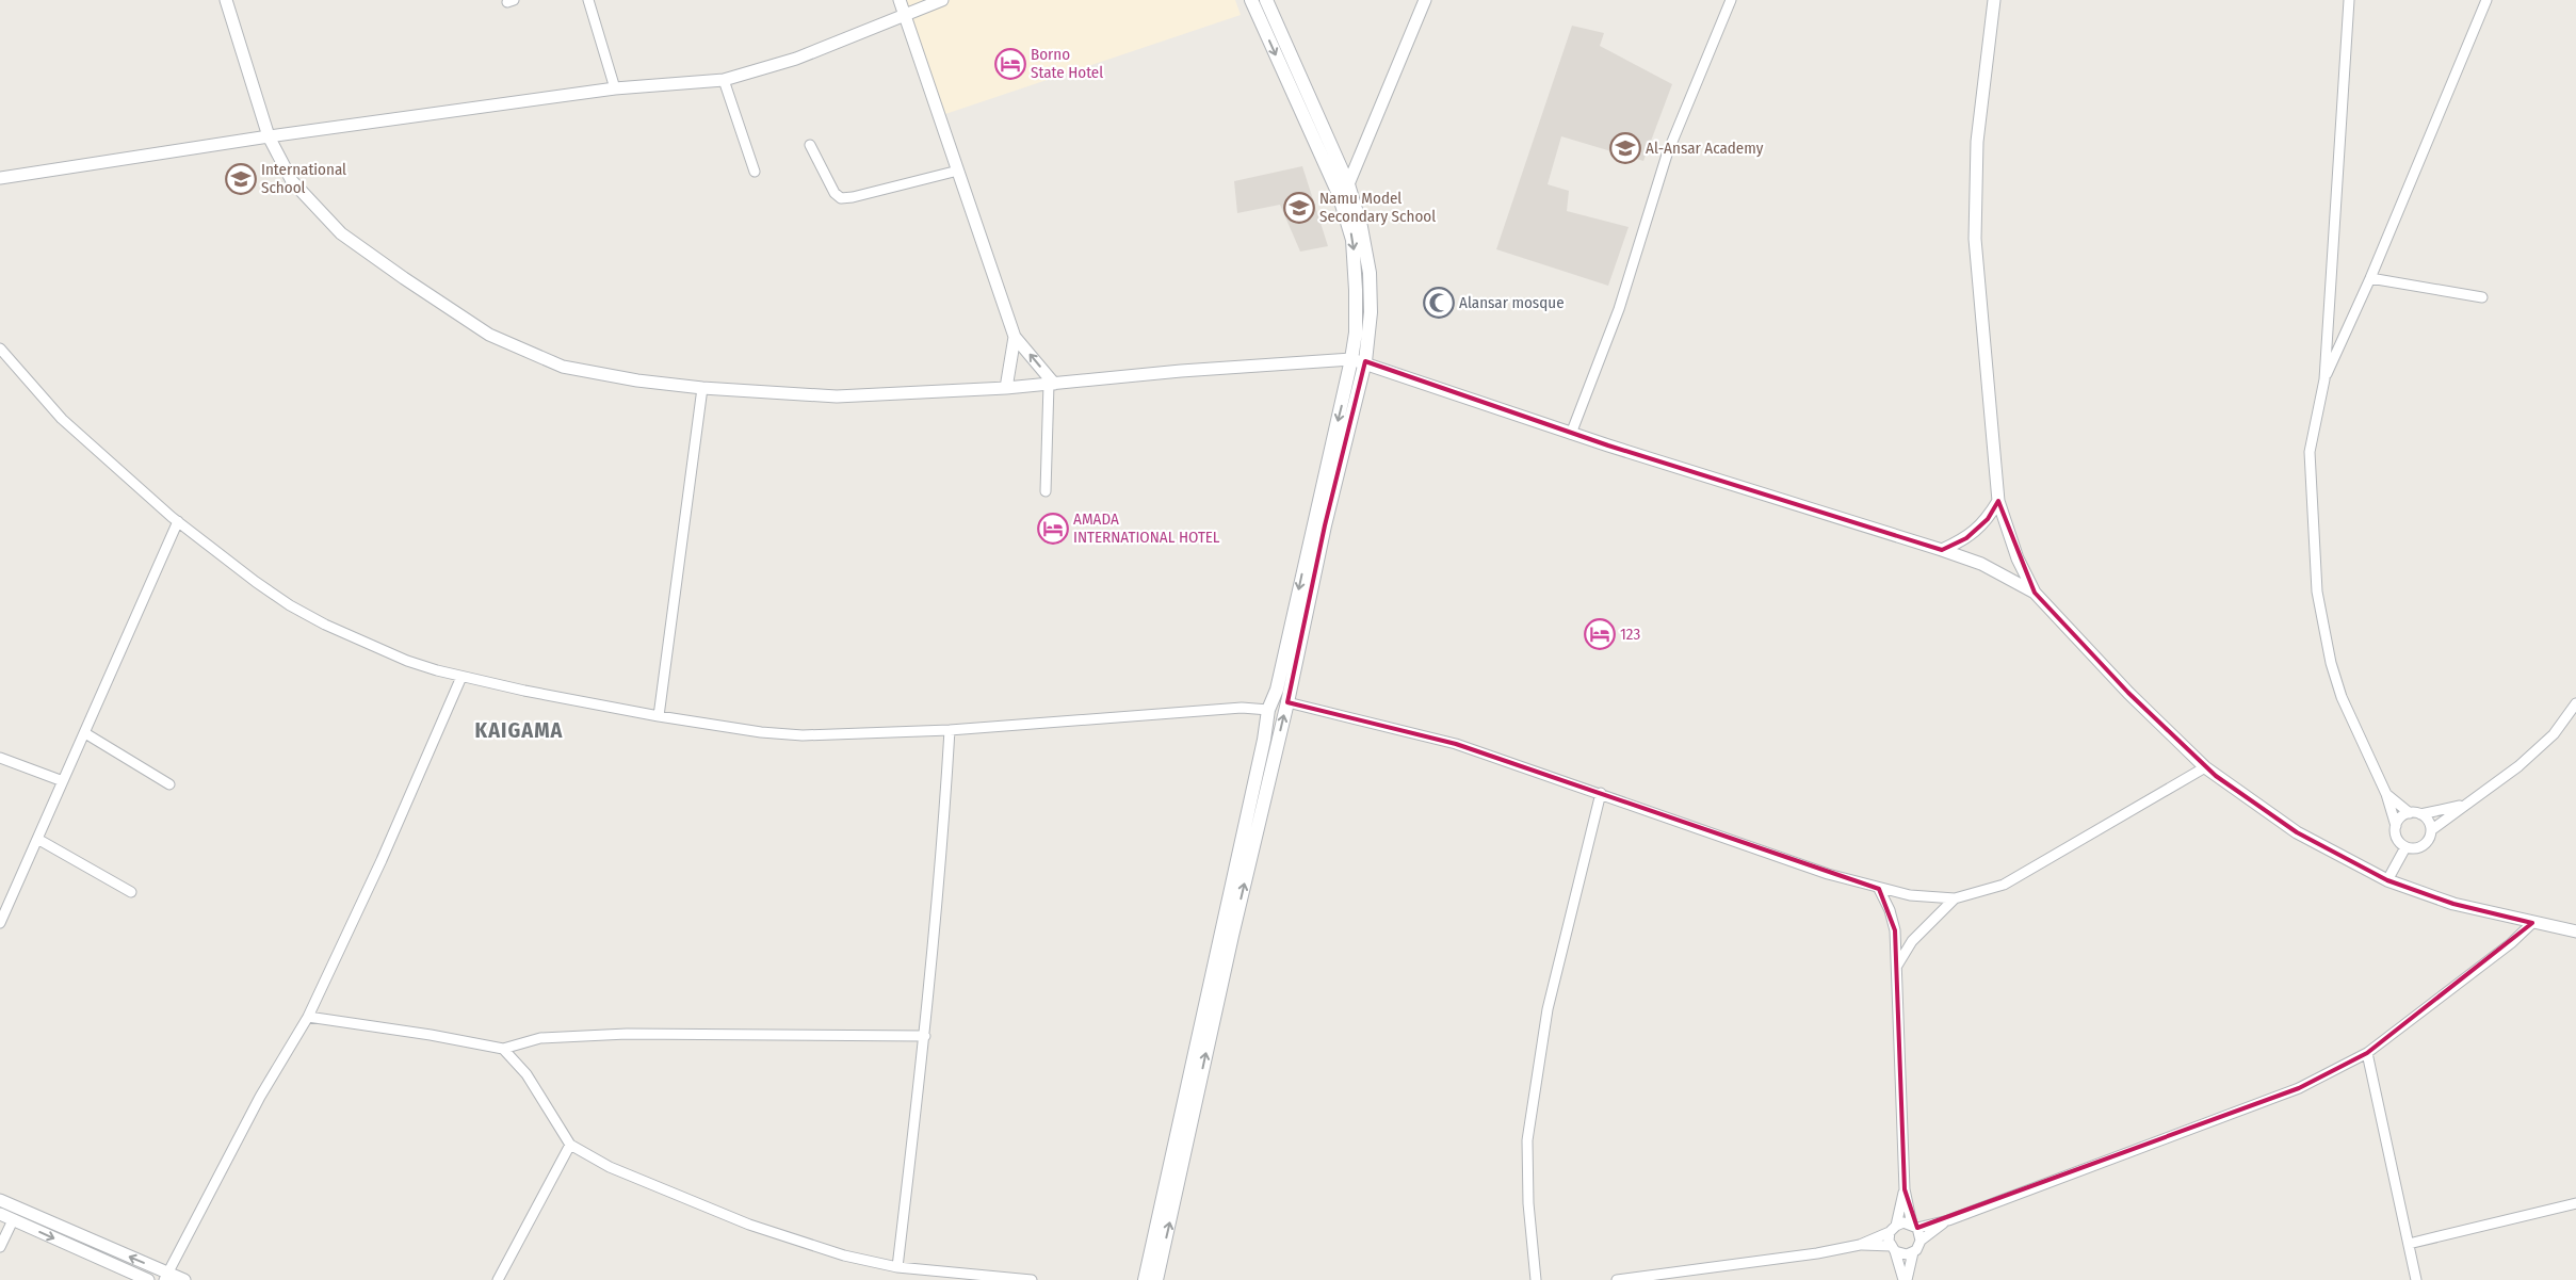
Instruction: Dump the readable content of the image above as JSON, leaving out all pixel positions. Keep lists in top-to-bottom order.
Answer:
{
  "districts": ["KAIGAMA"],
  "places": {
    "hotel": ["Borno State Hotel", "AMADA INTERNATIONAL HOTEL", "123"],
    "school or university": ["Al-Ansar Academy", "International School", "Namu Model Secondary School"],
    "mosque": ["Alansar mosque"]
  }
}
